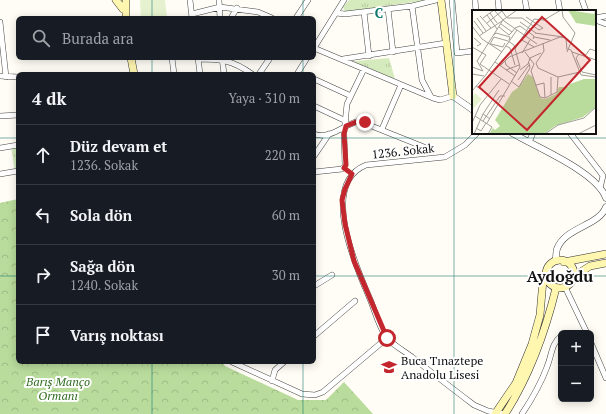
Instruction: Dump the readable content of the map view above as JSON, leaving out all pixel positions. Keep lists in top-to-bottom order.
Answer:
{
  "streets": {
    "street": ["1236. Sokak"]
  },
  "districts": ["Aydoğdu"],
  "parks": ["Barış Manço Ormanı"],
  "places": {
    "school or university": ["Buca Tınaztepe Anadolu Lisesi"]
  },
  "page": {
    "search": "Burada ara",
    "heading": ["4 dk", "Yaya · 310 m"],
    "list": [
      ["Düz devam et", "1236. Sokak", "220 m"],
      ["Sola dön", "60 m"],
      ["Sağa dön", "1240. Sokak", "30 m"],
      "Varış noktası"
    ],
    "map_buttons": ["+", "−"]
  },
  "grid": {
    "columns": ["C"]
  }
}
